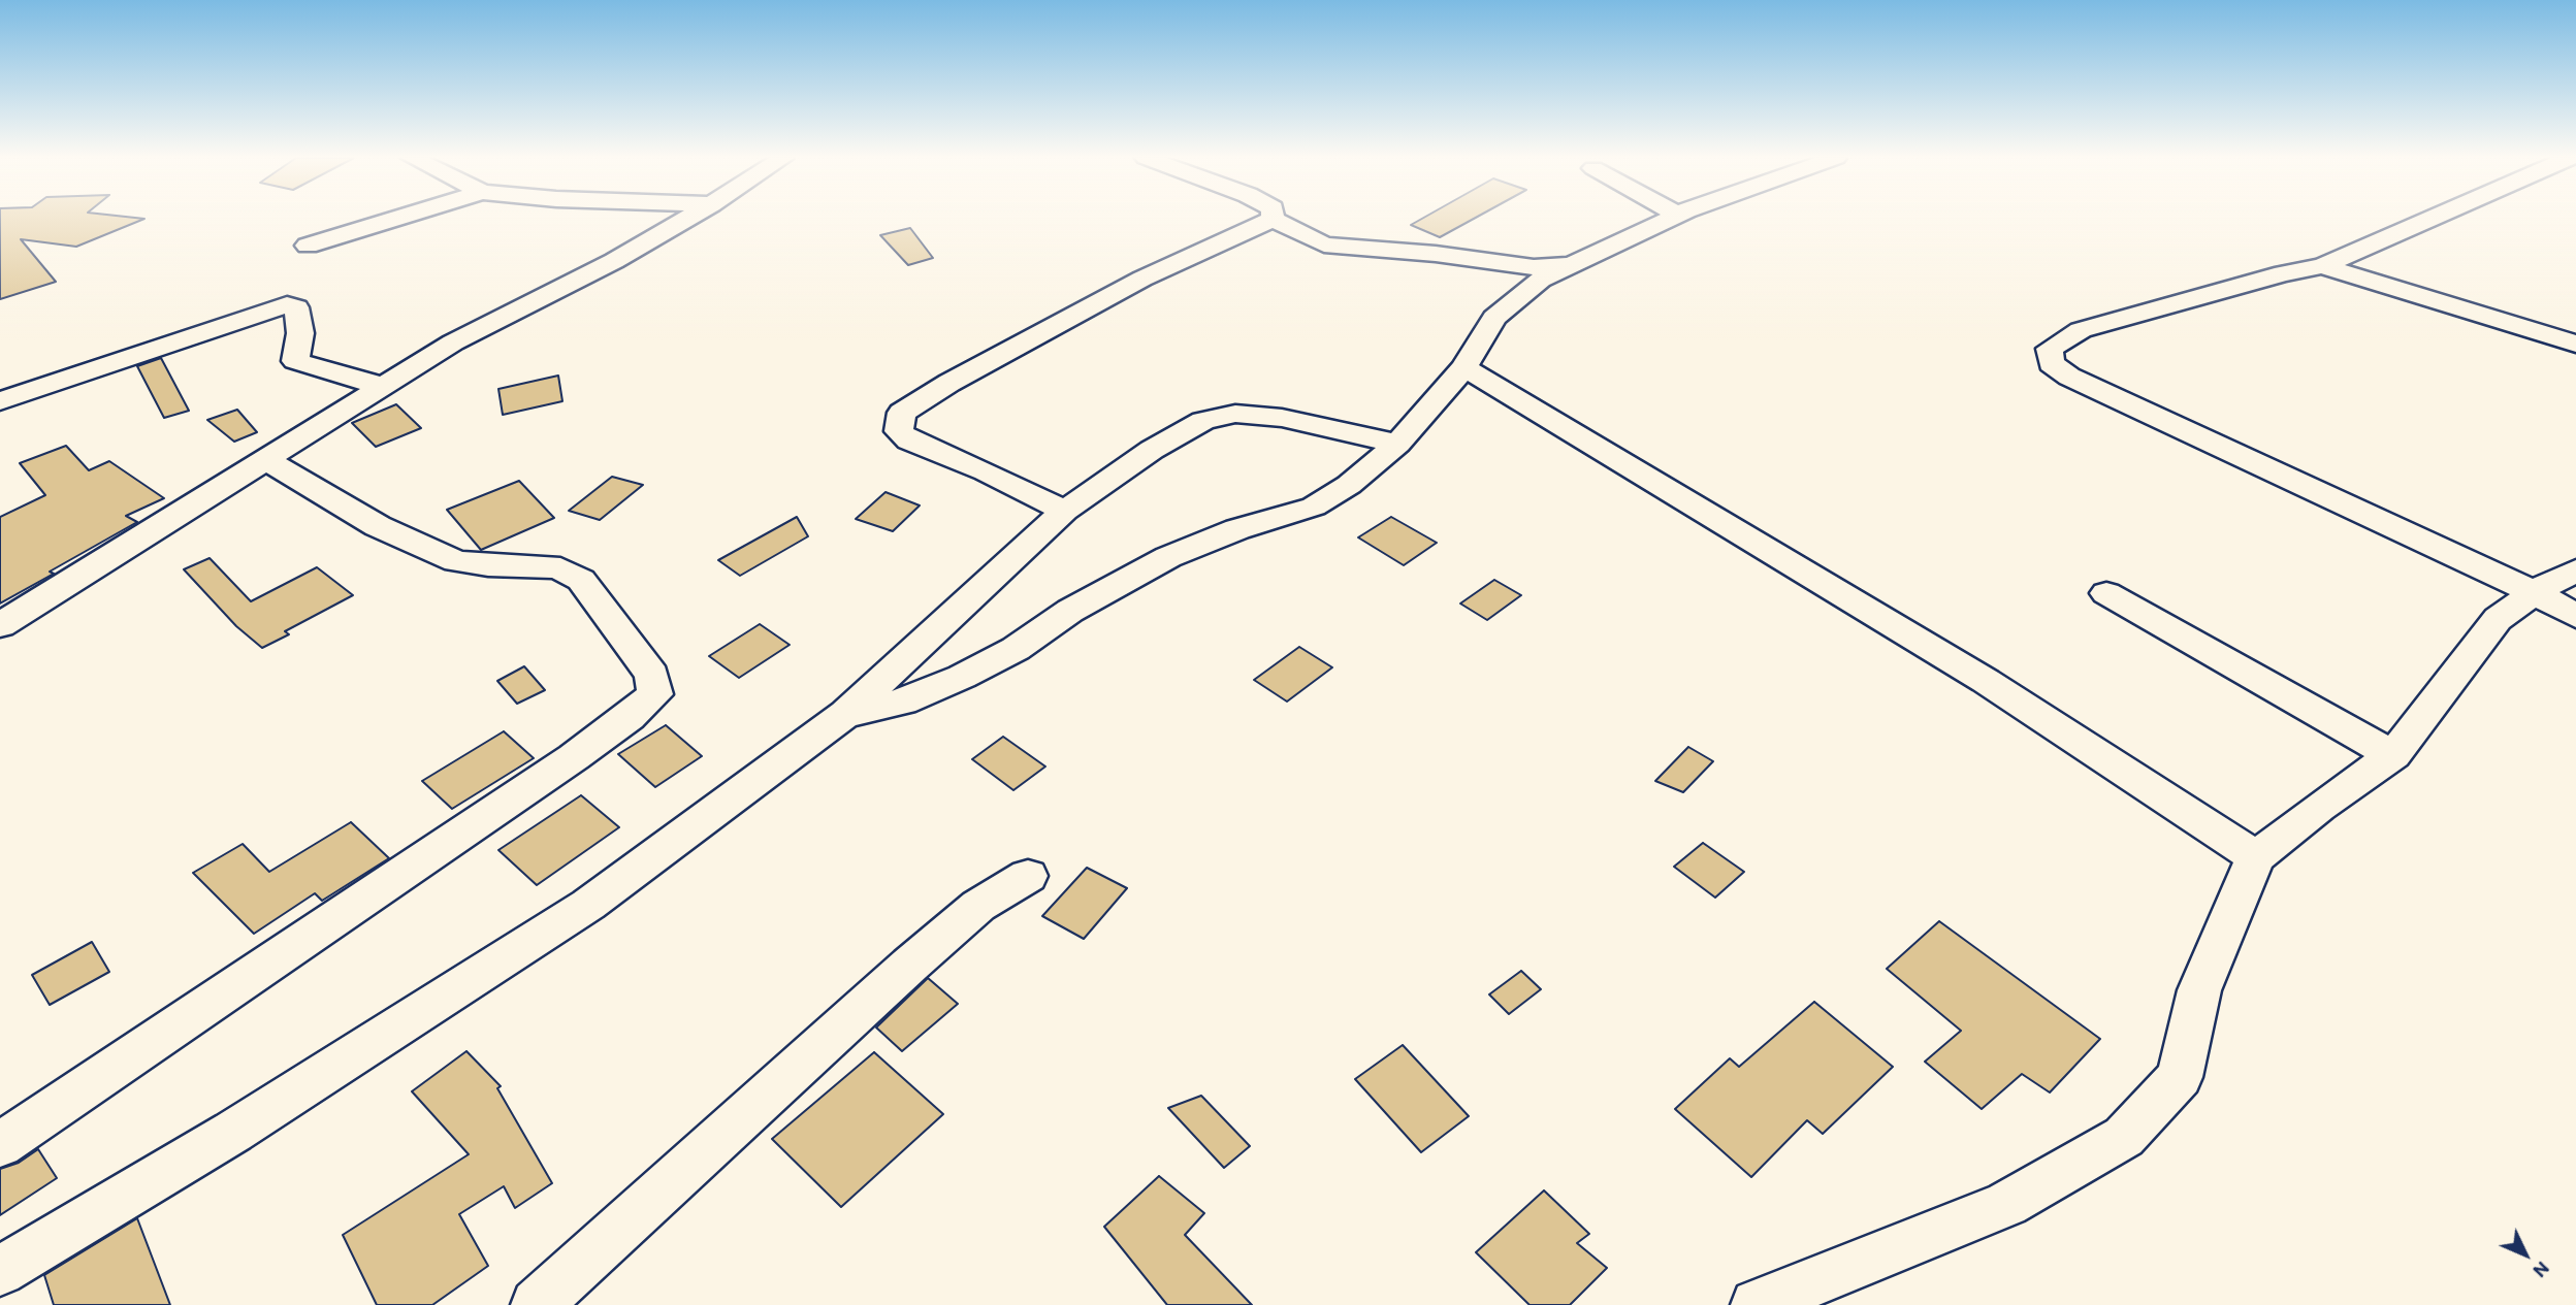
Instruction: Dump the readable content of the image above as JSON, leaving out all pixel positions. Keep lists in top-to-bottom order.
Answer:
{
  "north": "bottom right"
}
